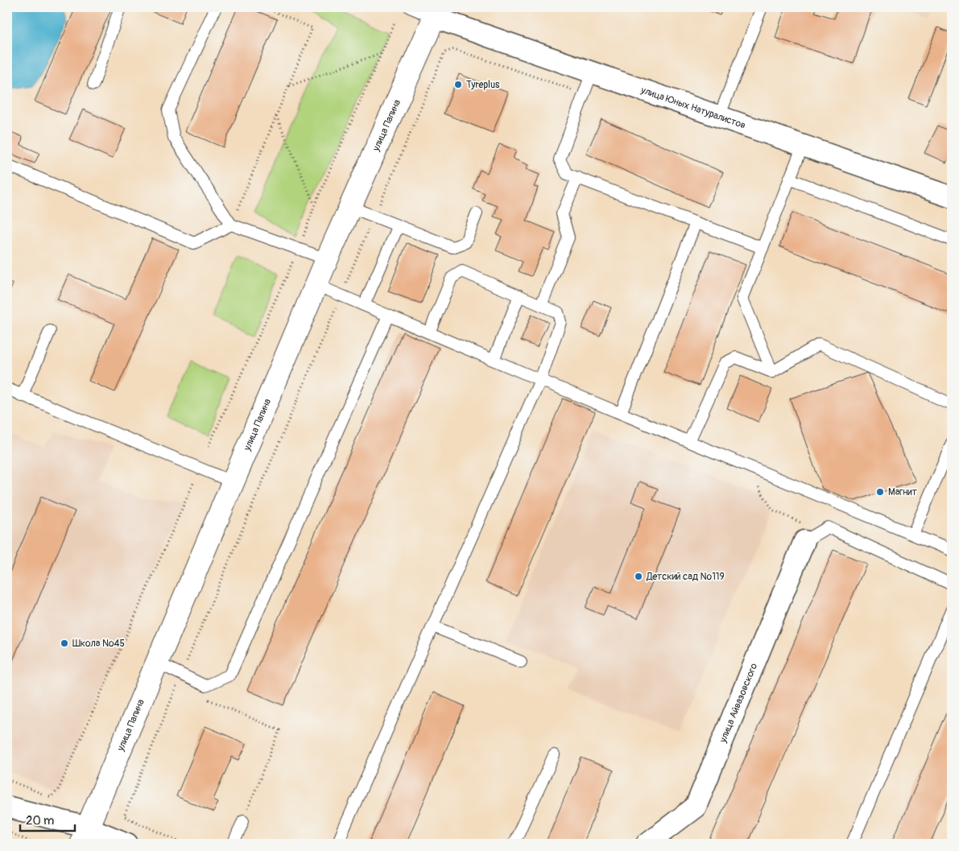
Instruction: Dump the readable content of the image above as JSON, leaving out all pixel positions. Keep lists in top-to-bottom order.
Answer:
{
  "streets": {
    "street": ["улица Юных Натуралистов", "улица Папина", "улица Айвазовского"]
  },
  "crossings": [
    ["улица Юных Натуралистов", "улица Папина"]
  ],
  "places": [
    "Tyreplus",
    "Магнит",
    "Детский сад №119",
    "Школа №45"
  ],
  "scale_bar": "20 m"
}
